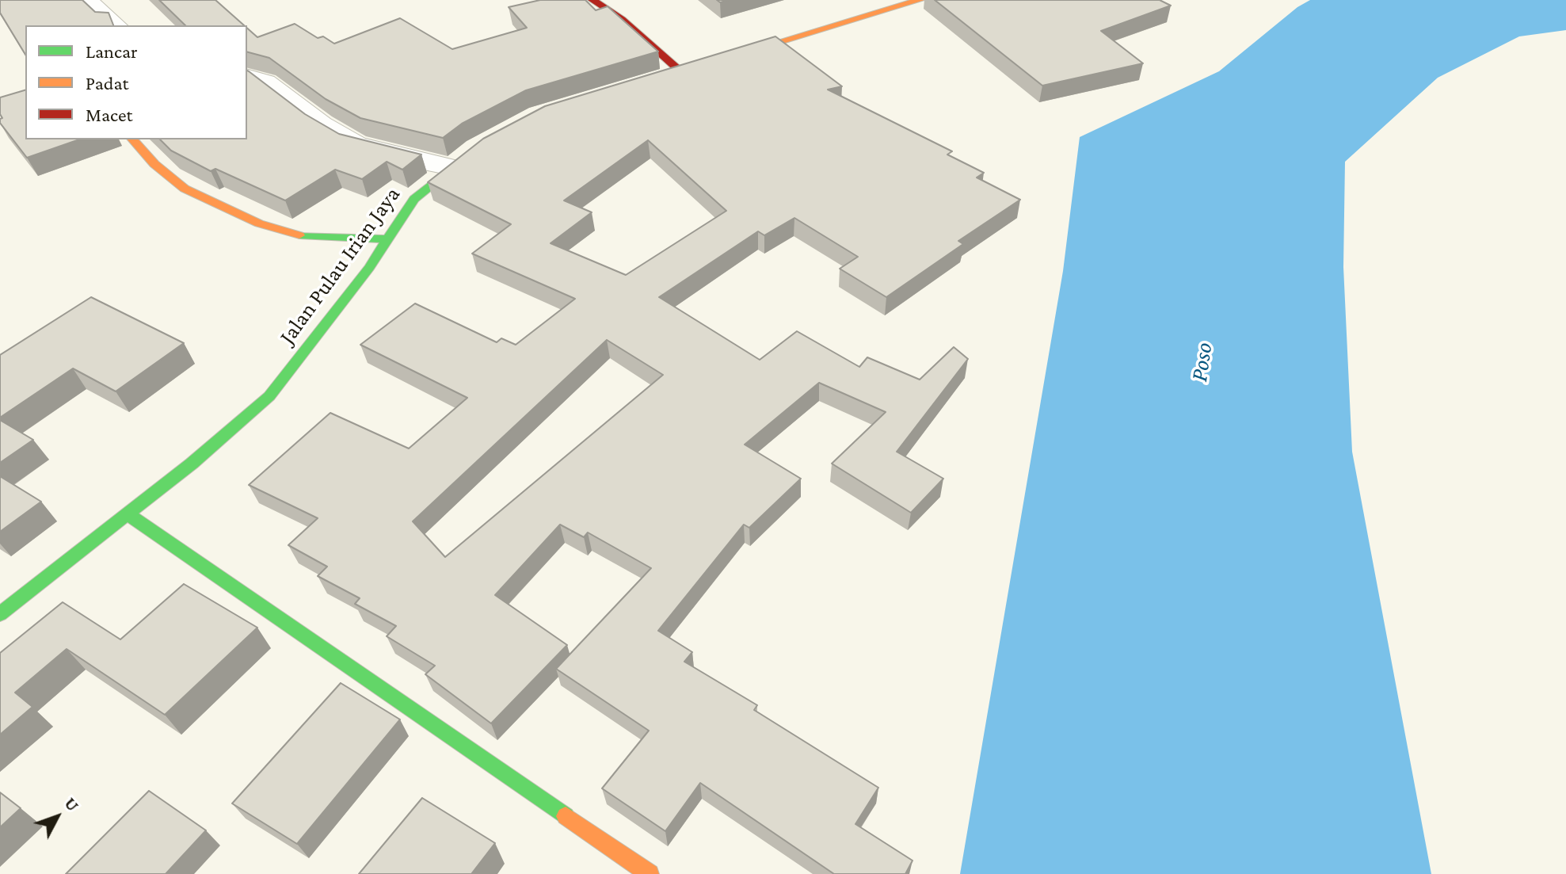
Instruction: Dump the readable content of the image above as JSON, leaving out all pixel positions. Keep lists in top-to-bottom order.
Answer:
{
  "streets": {
    "street": ["Jalan Pulau Irian Jaya"]
  },
  "water": ["Poso"],
  "legend": ["Lancar", "Padat", "Macet"],
  "north": "top right"
}
